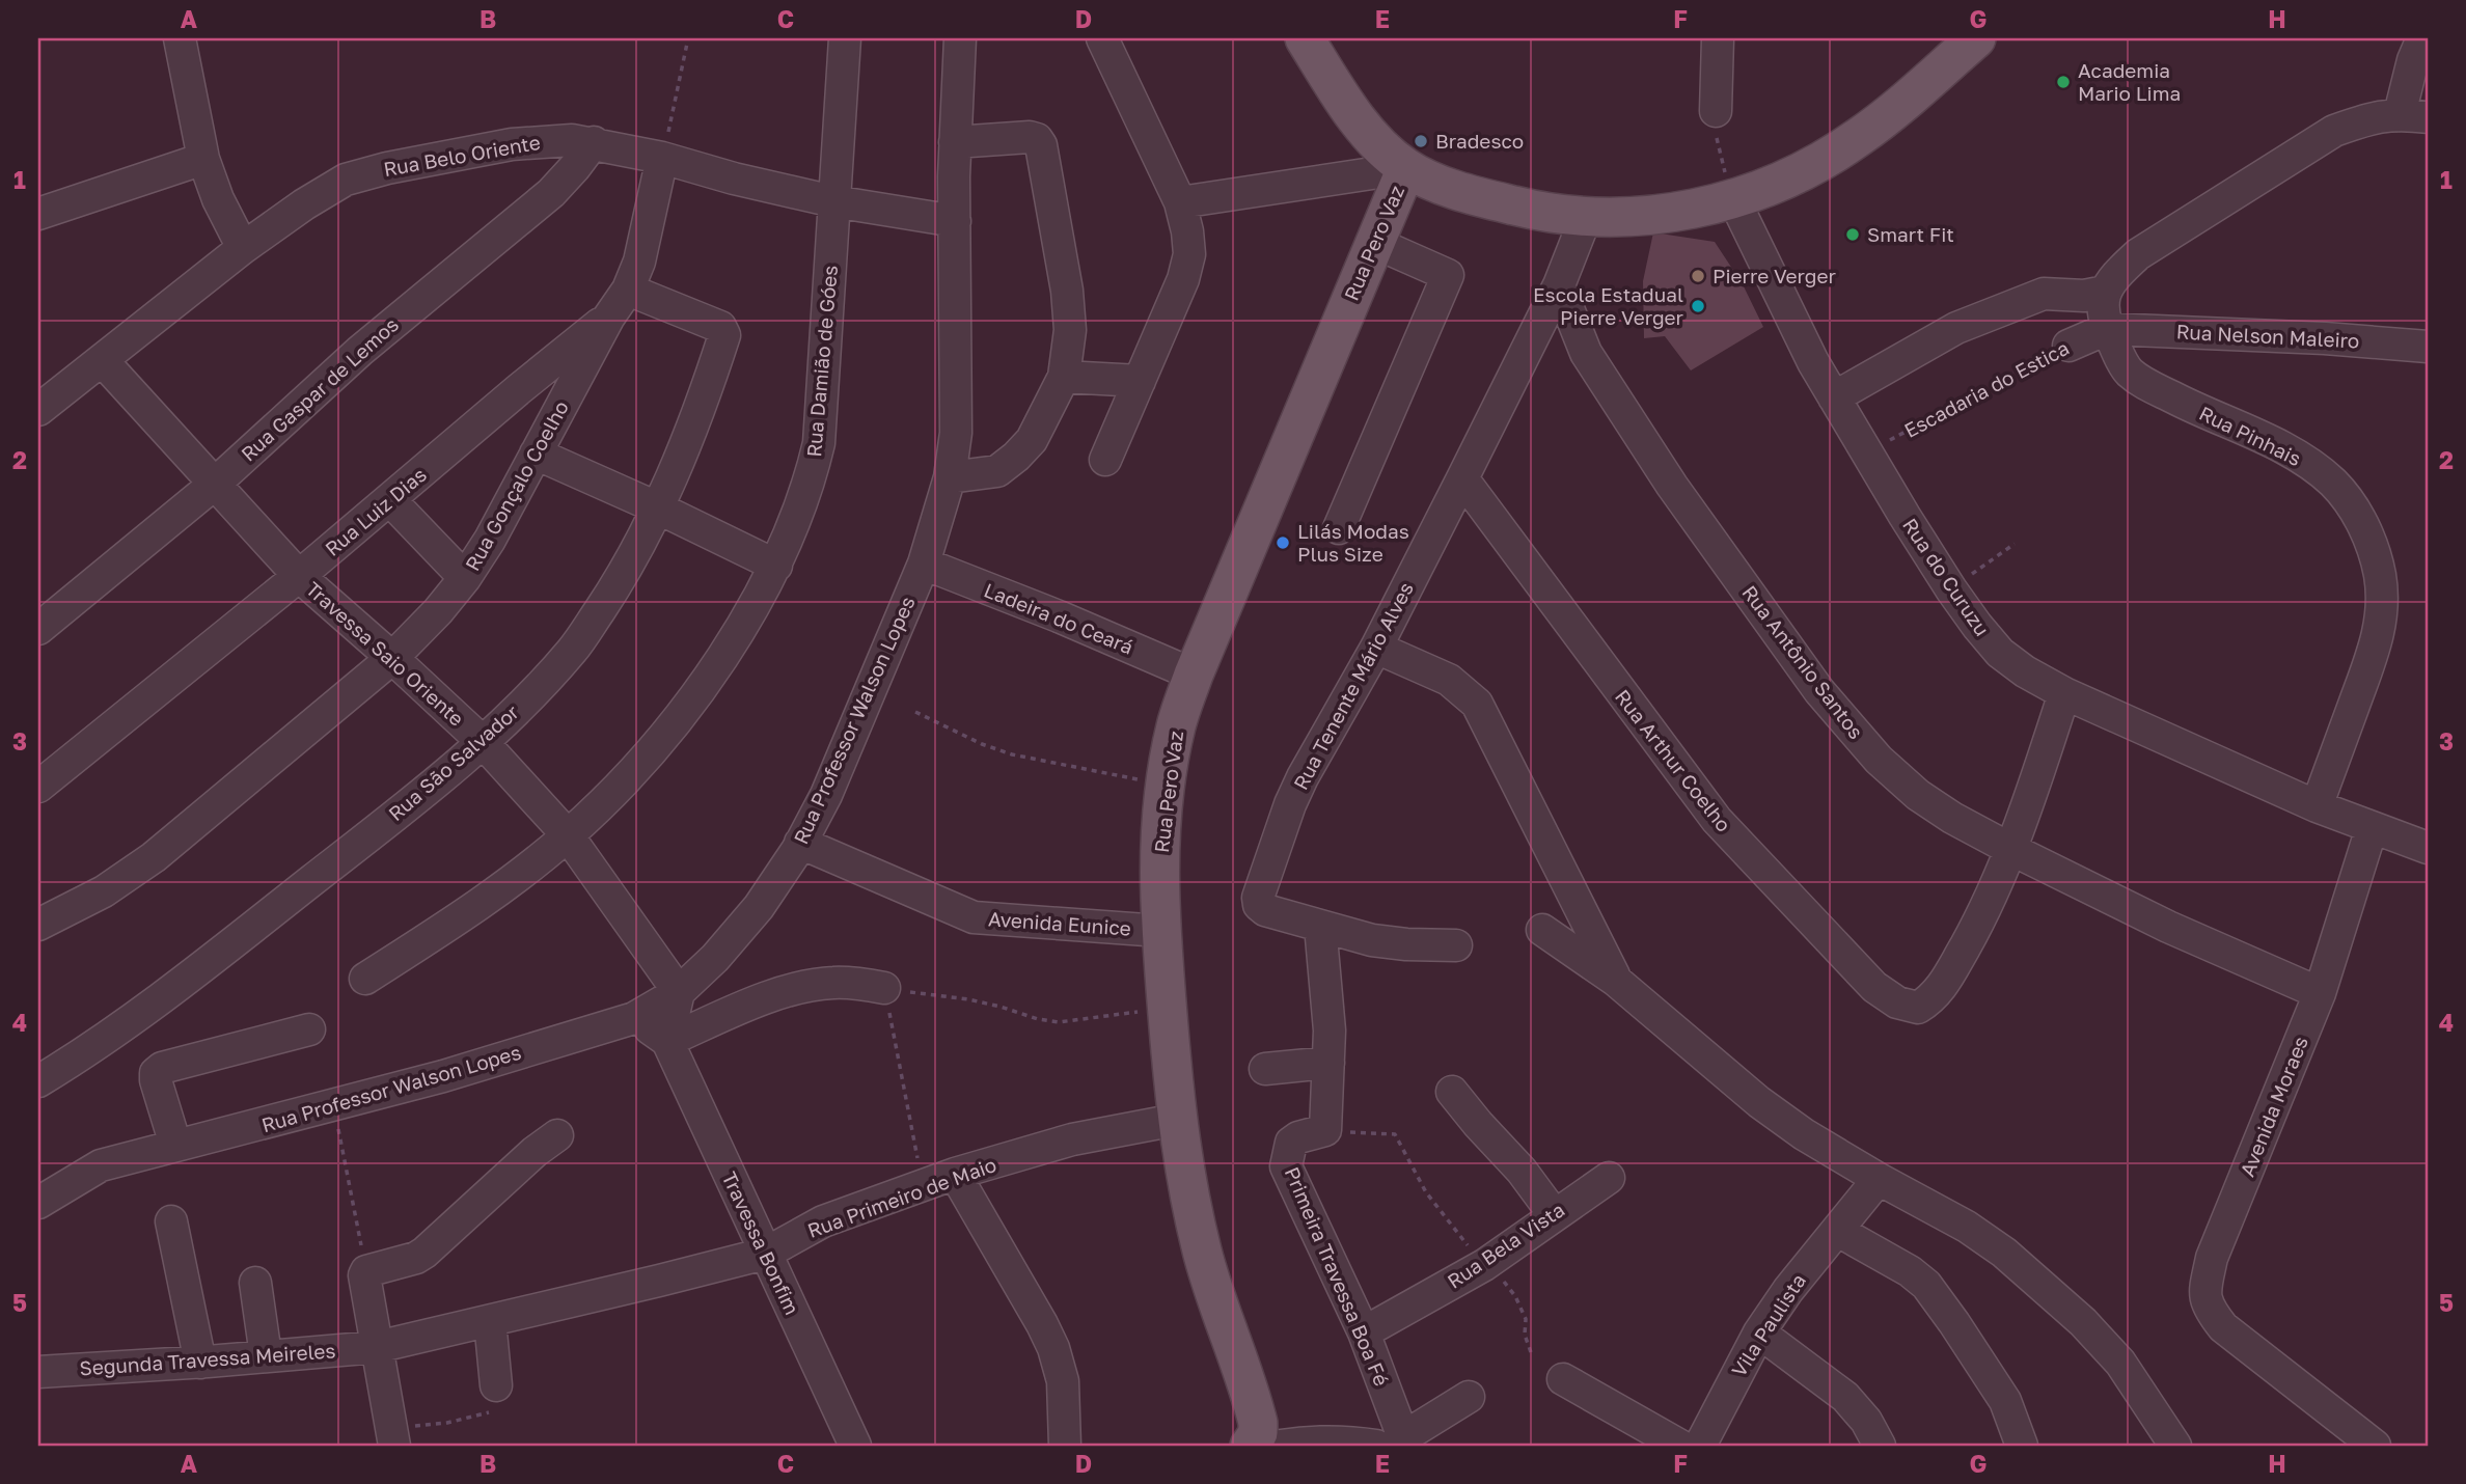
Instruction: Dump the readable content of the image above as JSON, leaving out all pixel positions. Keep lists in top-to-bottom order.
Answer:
{
  "streets": {
    "main road": ["Rua Pero Vaz"],
    "street": [
      "Rua Belo Oriente",
      "Rua Nelson Maleiro",
      "Rua Damião de Góes",
      "Rua Gaspar de Lemos",
      "Escadaria do Estica",
      "Rua Pinhais",
      "Rua Gonçalo Coelho",
      "Rua Luiz Dias",
      "Rua do Curuzu",
      "Ladeira do Ceará",
      "Travessa Saio Oriente",
      "Rua Antônio Santos",
      "Rua Tenente Mário Alves",
      "Rua Professor Walson Lopes",
      "Rua Arthur Coelho",
      "Rua São Salvador",
      "Avenida Eunice",
      "Avenida Moraes",
      "Rua Primeiro de Maio",
      "Travessa Bonfim",
      "Rua Bela Vista",
      "Primeira Travessa Boa Fé",
      "Vila Paulista",
      "Segunda Travessa Meireles"
    ]
  },
  "crossings": [
    ["Rua Belo Oriente", "Rua Damião de Góes"],
    ["Rua Belo Oriente", "Rua Gaspar de Lemos"],
    ["Rua Belo Oriente", "Rua Gonçalo Coelho"],
    ["Rua Belo Oriente", "Travessa Saio Oriente"],
    ["Rua Belo Oriente", "Rua Professor Walson Lopes"],
    ["Rua Pero Vaz", "Ladeira do Ceará"],
    ["Rua Pero Vaz", "Avenida Eunice"],
    ["Rua Pero Vaz", "Rua Primeiro de Maio"],
    ["Rua Nelson Maleiro", "Escadaria do Estica"],
    ["Rua Nelson Maleiro", "Rua Pinhais"],
    ["Rua Damião de Góes", "Travessa Saio Oriente"],
    ["Rua Gaspar de Lemos", "Travessa Saio Oriente"],
    ["Escadaria do Estica", "Rua Pinhais"],
    ["Escadaria do Estica", "Rua do Curuzu"],
    ["Rua Pinhais", "Rua do Curuzu"],
    ["Rua Gonçalo Coelho", "Rua Luiz Dias"],
    ["Rua Gonçalo Coelho", "Travessa Saio Oriente"],
    ["Rua Gonçalo Coelho", "Rua São Salvador"],
    ["Rua Luiz Dias", "Travessa Saio Oriente"],
    ["Rua do Curuzu", "Avenida Moraes"],
    ["Ladeira do Ceará", "Rua Professor Walson Lopes"],
    ["Travessa Saio Oriente", "Rua Professor Walson Lopes"],
    ["Travessa Saio Oriente", "Rua São Salvador"],
    ["Rua Antônio Santos", "Rua Tenente Mário Alves"],
    ["Rua Antônio Santos", "Rua Arthur Coelho"],
    ["Rua Antônio Santos", "Avenida Moraes"],
    ["Rua Tenente Mário Alves", "Rua Arthur Coelho"],
    ["Rua Professor Walson Lopes", "Avenida Eunice"],
    ["Rua Primeiro de Maio", "Travessa Bonfim"],
    ["Rua Primeiro de Maio", "Segunda Travessa Meireles"],
    ["Rua Bela Vista", "Primeira Travessa Boa Fé"]
  ],
  "places": [
    "Academia Mario Lima",
    "Bradesco",
    "Smart Fit",
    "Pierre Verger",
    "Escola Estadual Pierre Verger",
    "Lilás Modas Plus Size"
  ],
  "grid": {
    "columns": [
      "A",
      "B",
      "C",
      "D",
      "E",
      "F",
      "G",
      "H"
    ],
    "rows": [
      "1",
      "2",
      "3",
      "4",
      "5"
    ]
  }
}
